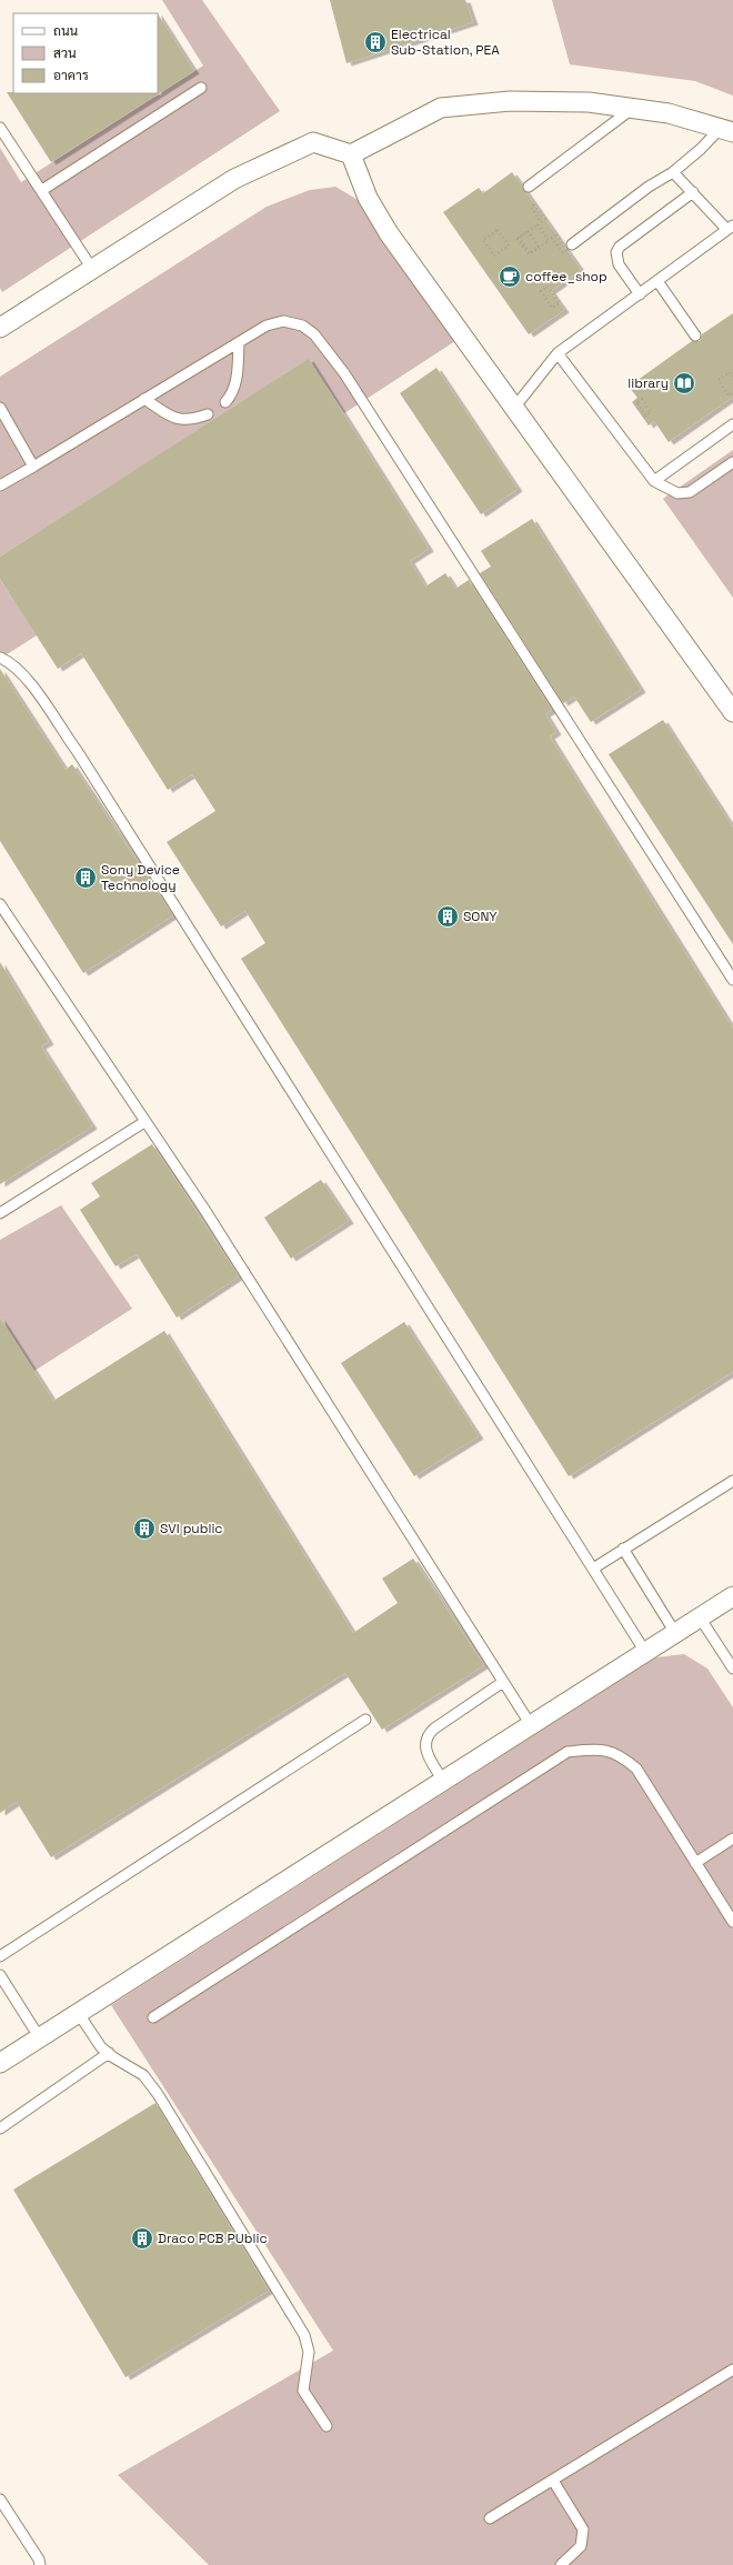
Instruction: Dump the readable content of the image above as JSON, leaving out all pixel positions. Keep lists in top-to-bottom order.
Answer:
{
  "places": {
    "building": [
      "Electrical Sub-Station, PEA",
      "Sony Device Technology",
      "SONY",
      "SVI public",
      "Draco PCB PUblic"
    ],
    "cafe": ["coffee_shop"],
    "library": ["library"]
  },
  "legend": ["ถนน", "สวน", "อาคาร"]
}
